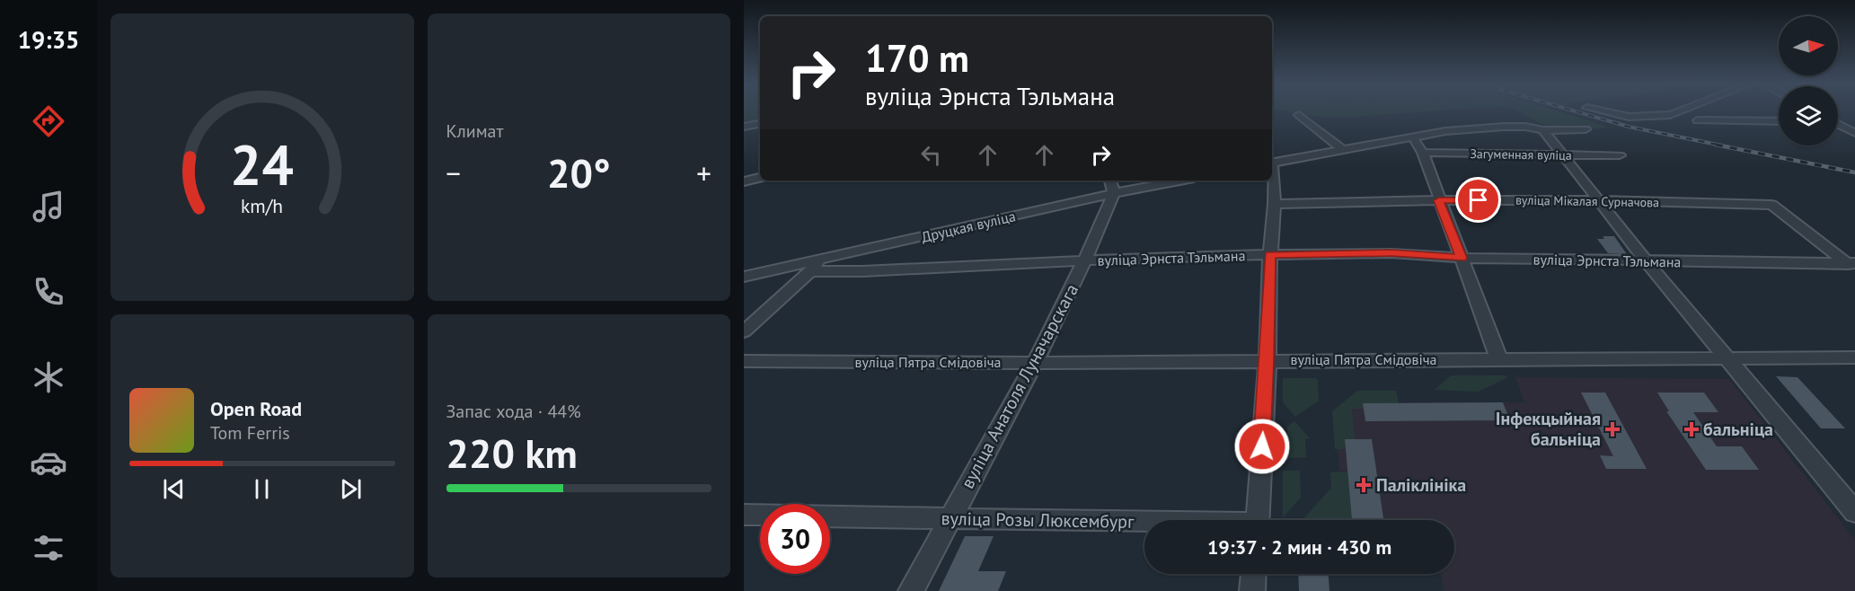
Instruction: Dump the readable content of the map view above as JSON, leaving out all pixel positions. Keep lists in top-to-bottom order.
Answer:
{
  "streets": {
    "street": [
      "Загуменная вуліца",
      "вуліца Мікалая Сурначова",
      "Друцкая вуліца",
      "вуліца Эрнста Тэльмана",
      "вуліца Пятра Смідовіча",
      "вуліца Анатоля Луначарскага",
      "вуліца Розы Люксембург"
    ]
  },
  "crossings": [
    ["вуліца Мікалая Сурначова", "вуліца Эрнста Тэльмана"],
    ["Друцкая вуліца", "вуліца Эрнста Тэльмана"],
    ["Друцкая вуліца", "вуліца Анатоля Луначарскага"],
    ["вуліца Эрнста Тэльмана", "вуліца Анатоля Луначарскага"],
    ["вуліца Пятра Смідовіча", "вуліца Анатоля Луначарскага"],
    ["вуліца Анатоля Луначарскага", "вуліца Розы Люксембург"]
  ],
  "places": {
    "health": ["Інфекцыйная бальніца", "бальніца", "Паліклініка"]
  },
  "north": "right",
  "page": {
    "tabs": "19:35",
    "tile": [
      "Климат",
      ["Запас хода · 44%", "220 km"]
    ],
    "turn": ["170 m", "вуліца Эрнста Тэльмана"],
    "heat": ["−", "20°", "+"],
    "song": ["Open Road", "Tom Ferris"],
    "limit": "30",
    "trip": "19:37 · 2 мин · 430 m",
    "gauge": ["24", "km/h"]
  }
}
